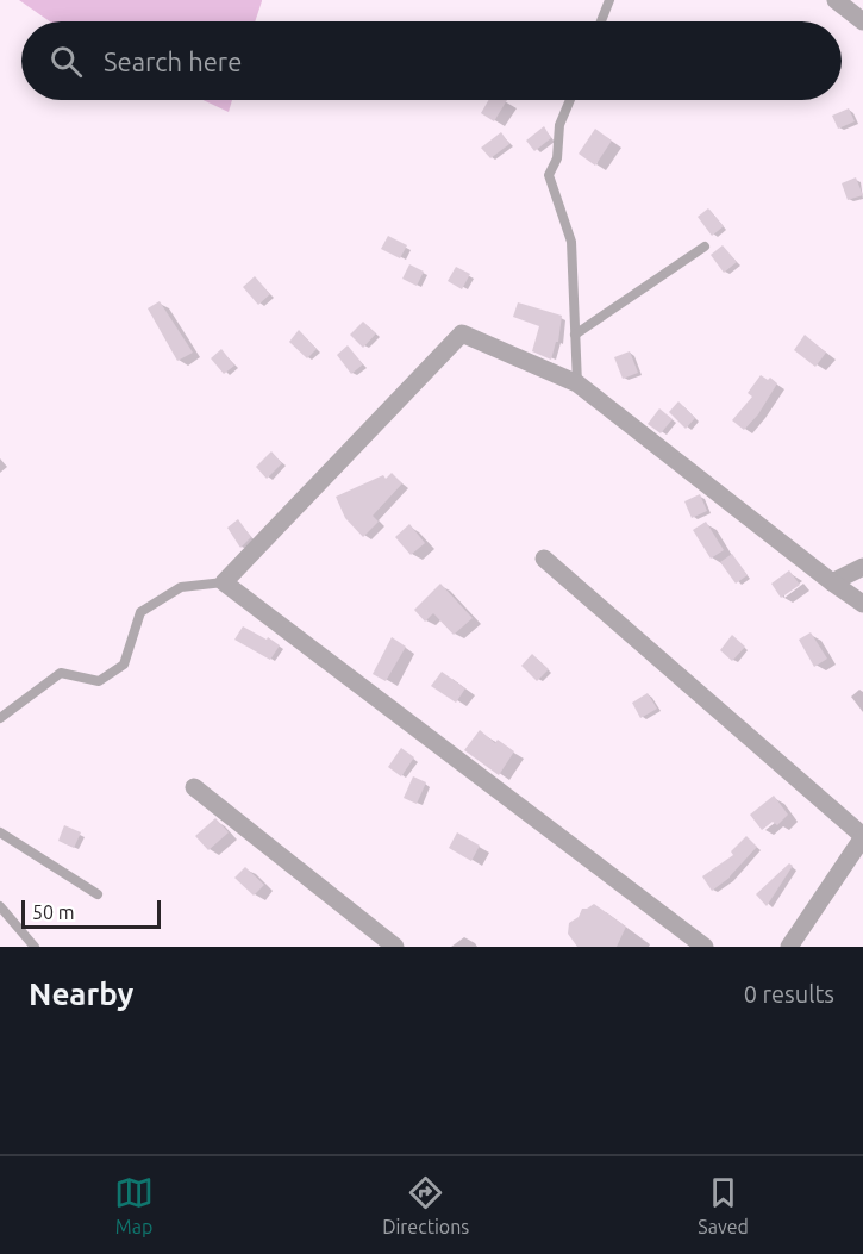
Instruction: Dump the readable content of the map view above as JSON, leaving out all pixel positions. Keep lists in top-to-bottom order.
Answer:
{
  "scale_bar": "50 m",
  "page": {
    "search": "Search here",
    "scale": "50 m",
    "heading": ["Nearby", "0 results"],
    "nav": ["Map", "Directions", "Saved"]
  }
}
